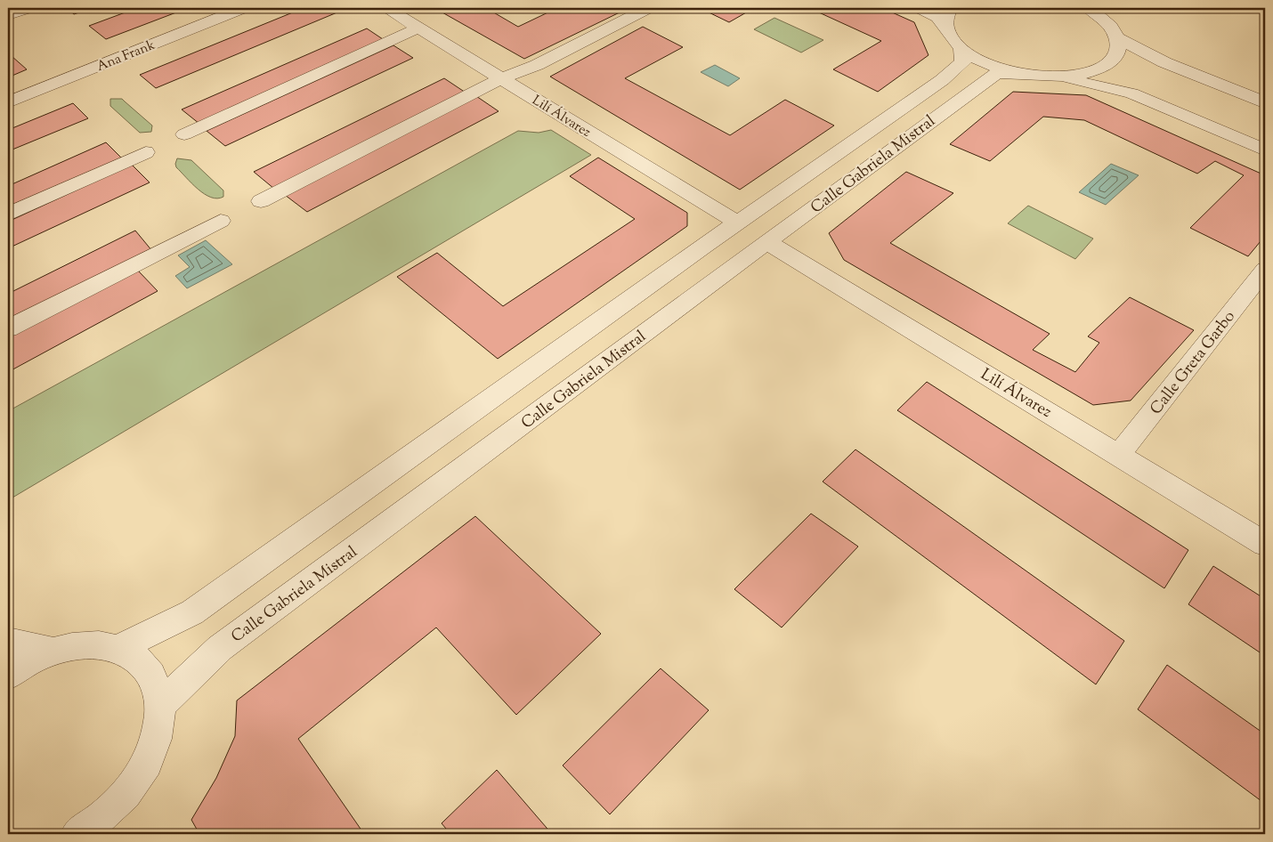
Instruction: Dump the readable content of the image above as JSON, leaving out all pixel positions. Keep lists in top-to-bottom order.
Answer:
{
  "streets": {
    "street": [
      "Ana Frank",
      "Lilí Álvarez",
      "Calle Gabriela Mistral",
      "Calle Greta Garbo"
    ]
  },
  "crossings": [
    ["Lilí Álvarez", "Calle Gabriela Mistral"],
    ["Lilí Álvarez", "Calle Greta Garbo"]
  ]
}
